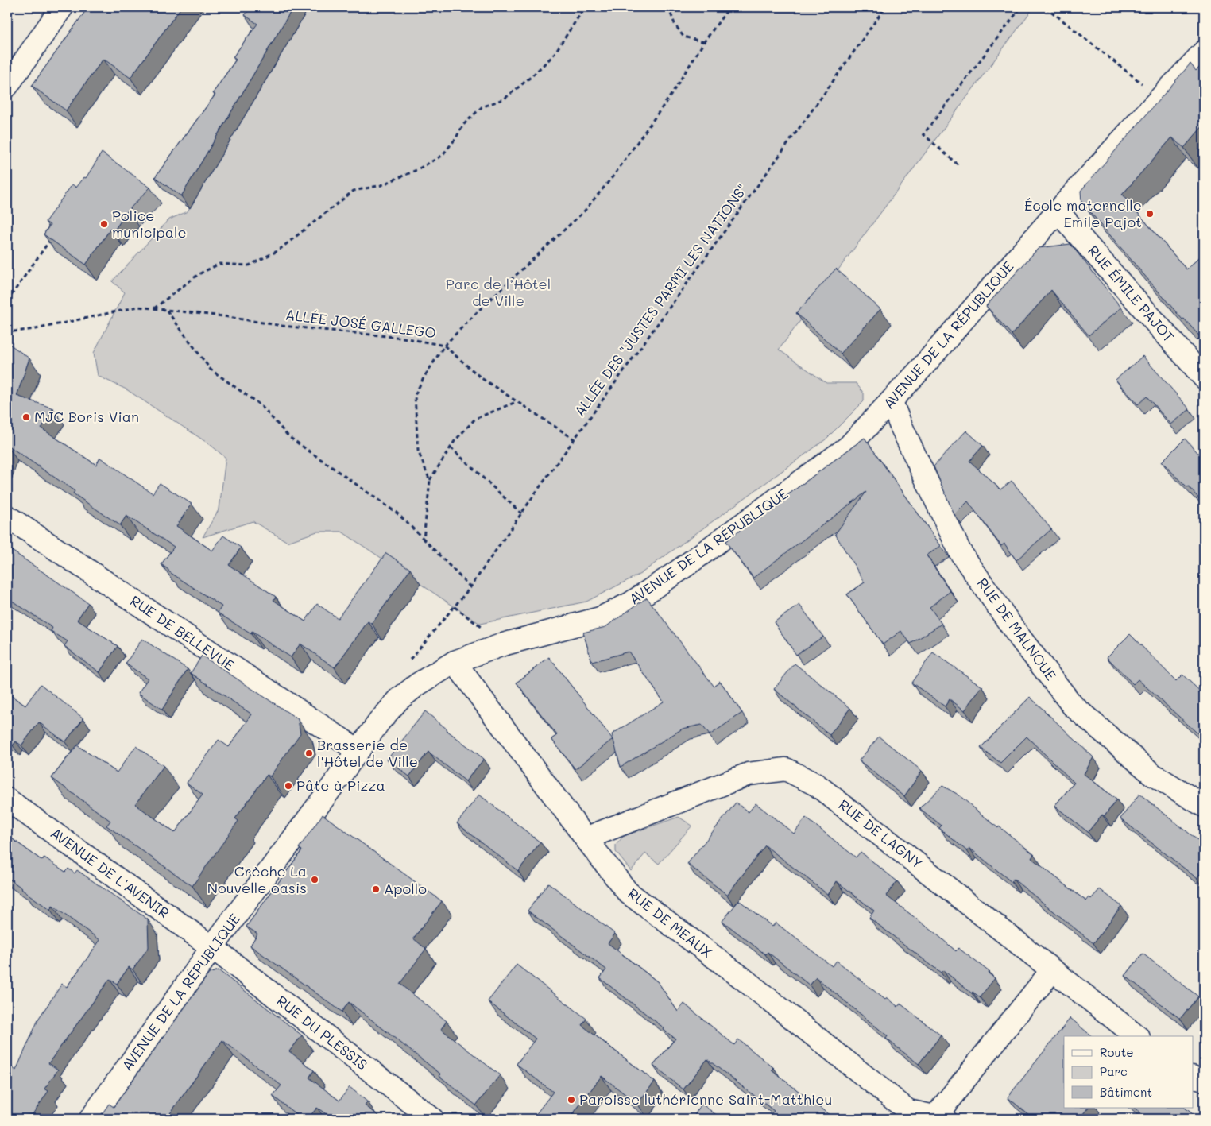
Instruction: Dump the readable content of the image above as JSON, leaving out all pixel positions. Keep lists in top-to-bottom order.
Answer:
{
  "streets": {
    "street": [
      "RUE ÉMILE PAJOT",
      "AVENUE DE LA RÉPUBLIQUE",
      "RUE DE MALNOUE",
      "RUE DE BELLEVUE",
      "RUE DE LAGNY",
      "AVENUE DE L'AVENIR",
      "RUE DE MEAUX",
      "RUE DU PLESSIS"
    ],
    "path": ["ALLÉE DES \"JUSTES PARMI LES NATIONS\"", "ALLÉE JOSÉ GALLEGO"]
  },
  "crossings": [
    ["RUE ÉMILE PAJOT", "AVENUE DE LA RÉPUBLIQUE"],
    ["ALLÉE DES \"JUSTES PARMI LES NATIONS\"", "ALLÉE JOSÉ GALLEGO"],
    ["AVENUE DE LA RÉPUBLIQUE", "RUE DE MALNOUE"],
    ["AVENUE DE LA RÉPUBLIQUE", "RUE DE BELLEVUE"],
    ["AVENUE DE LA RÉPUBLIQUE", "AVENUE DE L'AVENIR"],
    ["AVENUE DE LA RÉPUBLIQUE", "RUE DE MEAUX"],
    ["AVENUE DE LA RÉPUBLIQUE", "RUE DU PLESSIS"],
    ["RUE DE LAGNY", "RUE DE MEAUX"],
    ["AVENUE DE L'AVENIR", "RUE DU PLESSIS"]
  ],
  "parks": ["Parc de l’Hôtel de Ville"],
  "places": [
    "École maternelle Emile Pajot",
    "Police municipale",
    "MJC Boris Vian",
    "Brasserie de l'Hôtel de Ville",
    "Pâte à Pizza",
    "Crèche La Nouvelle oasis",
    "Apollo",
    "Paroisse luthérienne Saint-Matthieu"
  ],
  "legend": ["Route", "Parc", "Bâtiment"]
}
